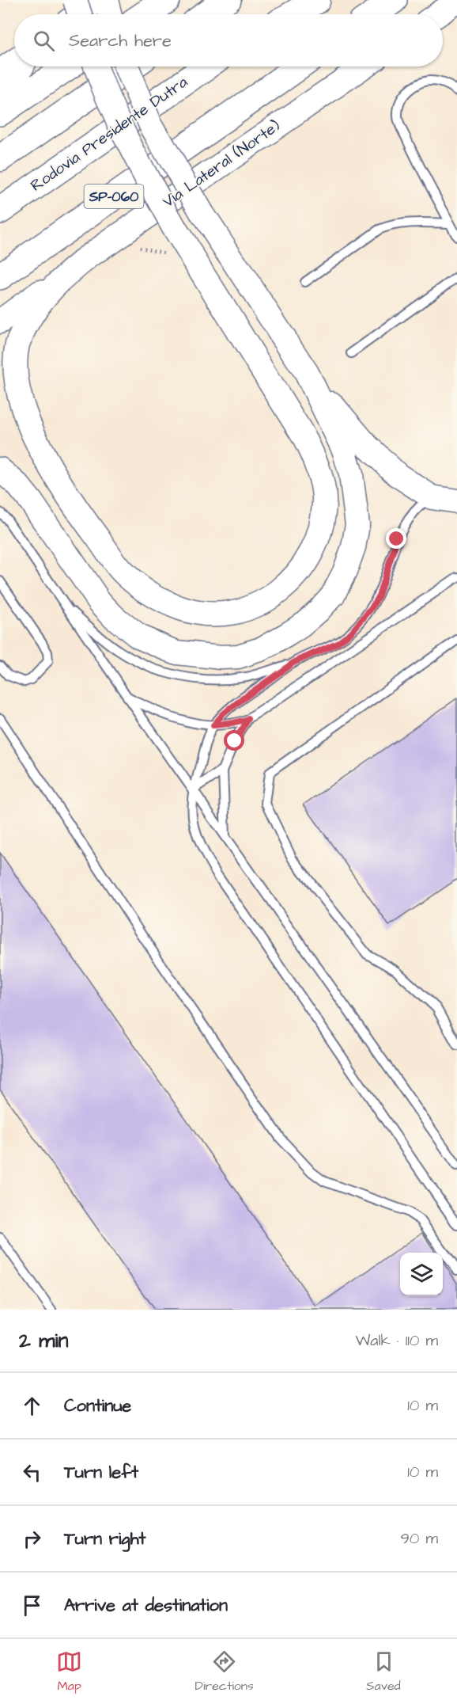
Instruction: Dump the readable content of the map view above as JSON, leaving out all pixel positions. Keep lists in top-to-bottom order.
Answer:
{
  "streets": {
    "highway": ["Rodovia Presidente Dutra", "SP-060"],
    "main road": ["Via Lateral (Norte)"]
  },
  "page": {
    "search": "Search here",
    "heading": ["2 min", "Walk · 110 m"],
    "list": [
      ["Continue", "10 m"],
      ["Turn left", "10 m"],
      ["Turn right", "90 m"],
      "Arrive at destination"
    ],
    "nav": ["Map", "Directions", "Saved"]
  }
}
